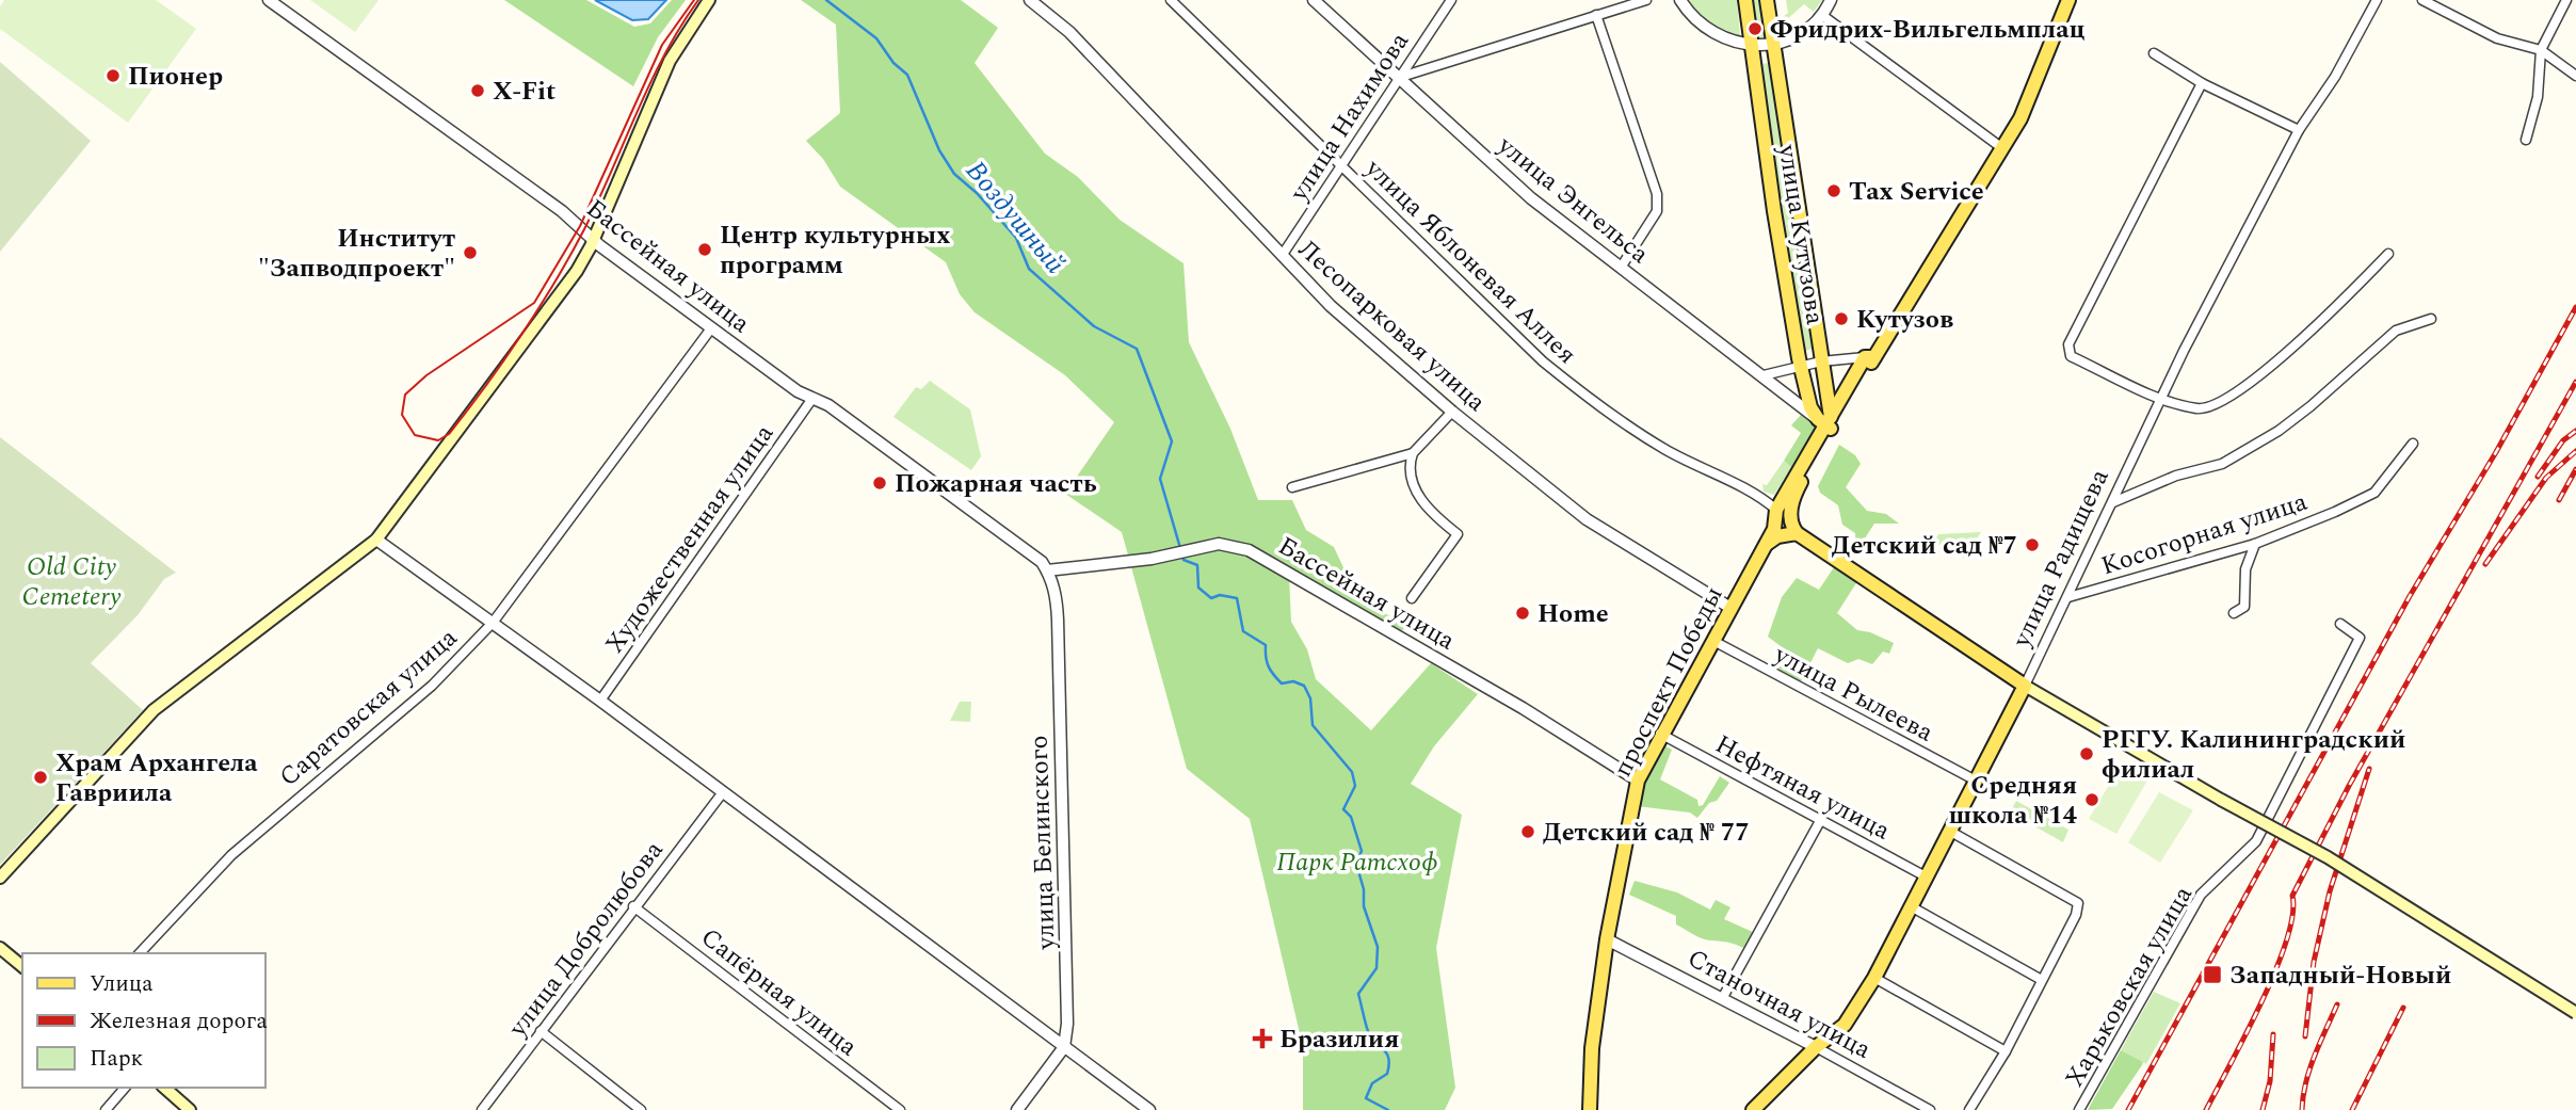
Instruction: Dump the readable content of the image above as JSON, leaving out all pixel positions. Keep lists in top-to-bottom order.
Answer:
{
  "streets": {
    "main road": ["улица Кутузова", "улица Радищева", "проспект Победы"],
    "street": [
      "улица Нахимова",
      "улица Энгельса",
      "улица Яблоневая Аллея",
      "Бассейная улица",
      "Лесопарковая улица",
      "Косогорная улица",
      "Художественная улица",
      "улица Рылеева",
      "Саратовская улица",
      "Нефтяная улица",
      "улица Белинского",
      "улица Добролюбова",
      "Харьковская улица",
      "Сапёрная улица",
      "Станочная улица"
    ]
  },
  "crossings": [
    ["улица Нахимова", "улица Энгельса"],
    ["улица Нахимова", "улица Яблоневая Аллея"],
    ["улица Нахимова", "Лесопарковая улица"],
    ["улица Энгельса", "улица Кутузова"],
    ["улица Энгельса", "проспект Победы"],
    ["улица Кутузова", "проспект Победы"],
    ["улица Яблоневая Аллея", "проспект Победы"],
    ["Бассейная улица", "Художественная улица"],
    ["Бассейная улица", "проспект Победы"],
    ["Бассейная улица", "Саратовская улица"],
    ["Бассейная улица", "улица Белинского"],
    ["Лесопарковая улица", "проспект Победы"],
    ["Косогорная улица", "улица Радищева"],
    ["улица Радищева", "улица Рылеева"],
    ["улица Радищева", "Нефтяная улица"],
    ["улица Радищева", "Станочная улица"],
    ["проспект Победы", "улица Рылеева"],
    ["проспект Победы", "Нефтяная улица"],
    ["проспект Победы", "Станочная улица"],
    ["улица Добролюбова", "Сапёрная улица"]
  ],
  "water": ["Воздушный"],
  "parks": ["Old City Cemetery", "Парк Ратсхоф"],
  "places": {
    "other": [
      "Фридрих-Вильгельмплац",
      "Пионер",
      "X-Fit",
      "Tax Service",
      "Центр культурных программ",
      "Институт \"Запводпроект\"",
      "Кутузов",
      "Пожарная часть",
      "Детский сад №7",
      "Home",
      "РГГУ. Калининградский филиал",
      "Храм Архангела Гавриила",
      "Средняя школа №14",
      "Детский сад № 77"
    ],
    "transit": ["Западный-Новый"],
    "health": ["Бразилия"]
  },
  "legend": ["Улица", "Железная дорога", "Парк"]
}
